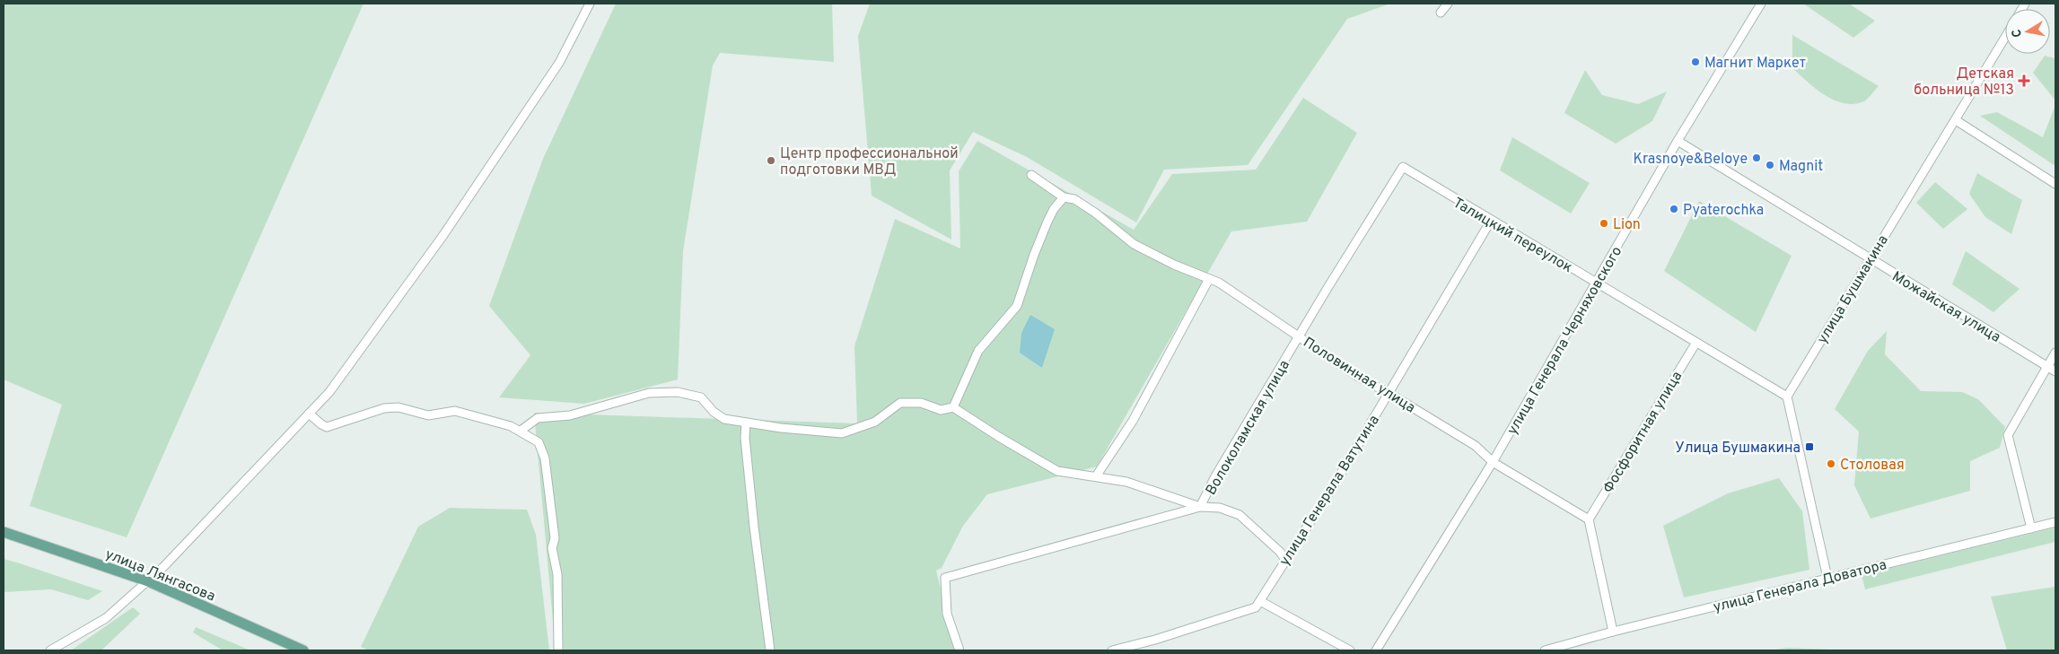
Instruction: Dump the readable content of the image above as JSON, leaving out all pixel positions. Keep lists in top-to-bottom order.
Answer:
{
  "streets": {
    "main road": ["улица Лянгасова"],
    "street": [
      "Талицкий переулок",
      "улица Бушмакина",
      "Можайская улица",
      "улица Генерала Черняховского",
      "Половинная улица",
      "Волоколамская улица",
      "Фосфоритная улица",
      "улица Генерала Ватутина",
      "улица Генерала Доватора"
    ]
  },
  "crossings": [
    ["Талицкий переулок", "улица Бушмакина"],
    ["Талицкий переулок", "улица Генерала Черняховского"],
    ["Талицкий переулок", "Волоколамская улица"],
    ["Талицкий переулок", "Фосфоритная улица"],
    ["Талицкий переулок", "улица Генерала Ватутина"],
    ["улица Бушмакина", "Можайская улица"],
    ["Можайская улица", "улица Генерала Черняховского"],
    ["улица Генерала Черняховского", "Половинная улица"],
    ["Половинная улица", "Волоколамская улица"],
    ["Половинная улица", "Фосфоритная улица"],
    ["Половинная улица", "улица Генерала Ватутина"]
  ],
  "places": {
    "other": [
      "Магнит Маркет",
      "Krasnoye&Beloye",
      "Центр профессиональной подготовки МВД",
      "Magnit",
      "Pyaterochka",
      "Lion",
      "Столовая"
    ],
    "health": ["Детская больница №13"],
    "transit": ["Улица Бушмакина"]
  },
  "north": "left"
}
